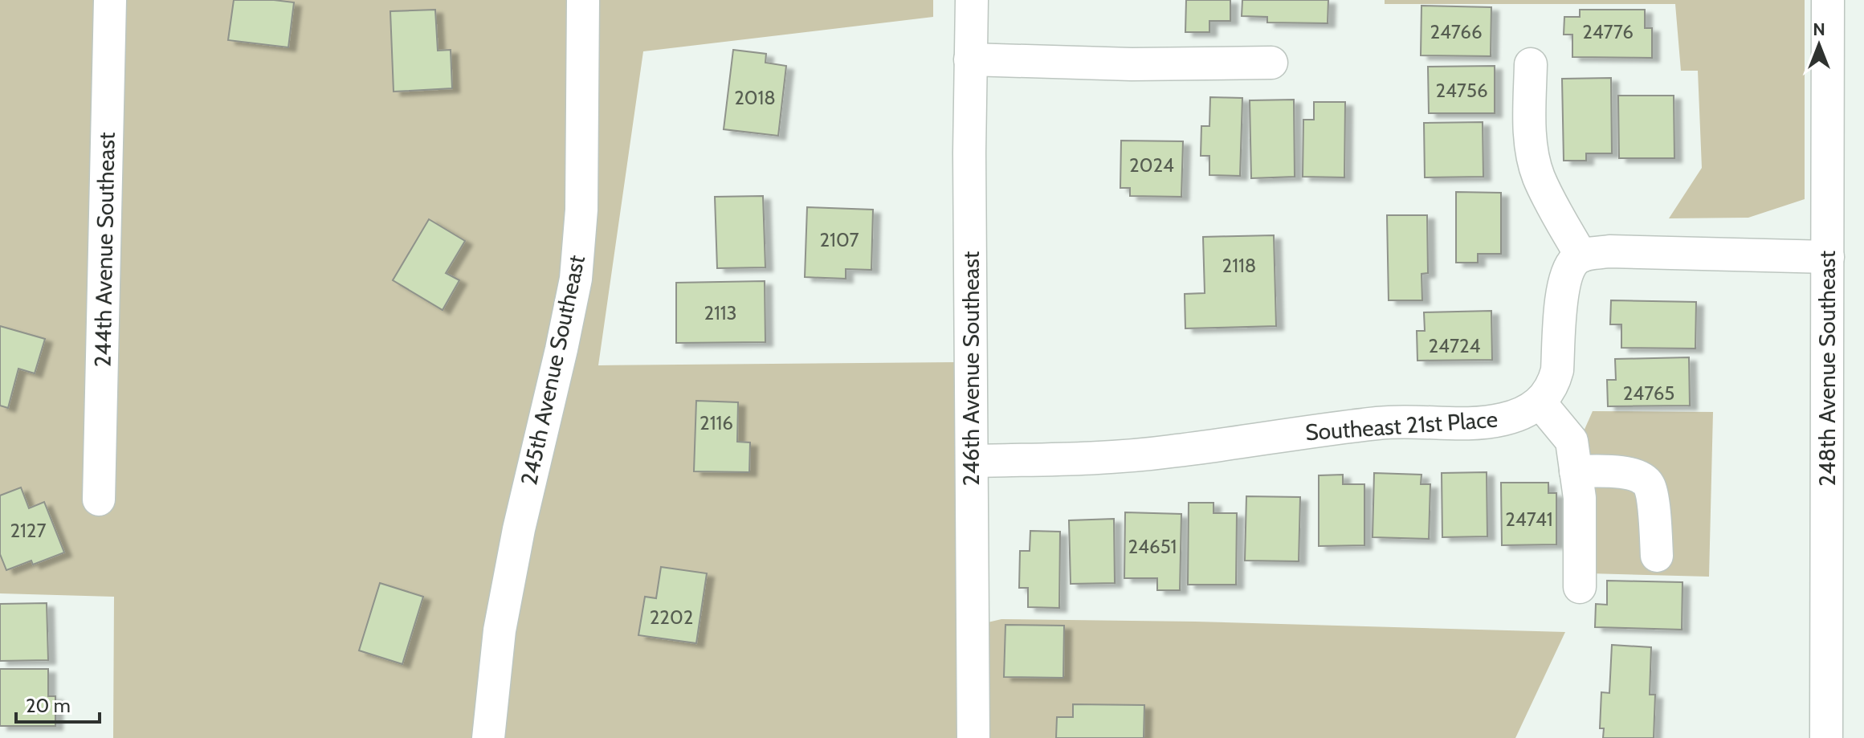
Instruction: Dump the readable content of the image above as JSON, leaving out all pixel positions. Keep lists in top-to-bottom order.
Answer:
{
  "streets": {
    "street": [
      "244th Avenue Southeast",
      "246th Avenue Southeast",
      "248th Avenue Southeast",
      "245th Avenue Southeast",
      "Southeast 21st Place"
    ]
  },
  "crossings": [
    ["246th Avenue Southeast", "Southeast 21st Place"]
  ],
  "house_numbers": [
    "24766",
    "24776",
    "24756",
    "2018",
    "2024",
    "2107",
    "2118",
    "2113",
    "24724",
    "24765",
    "2116",
    "24741",
    "2127",
    "24651",
    "2202"
  ],
  "scale_bar": "20 m",
  "north": "top"
}
